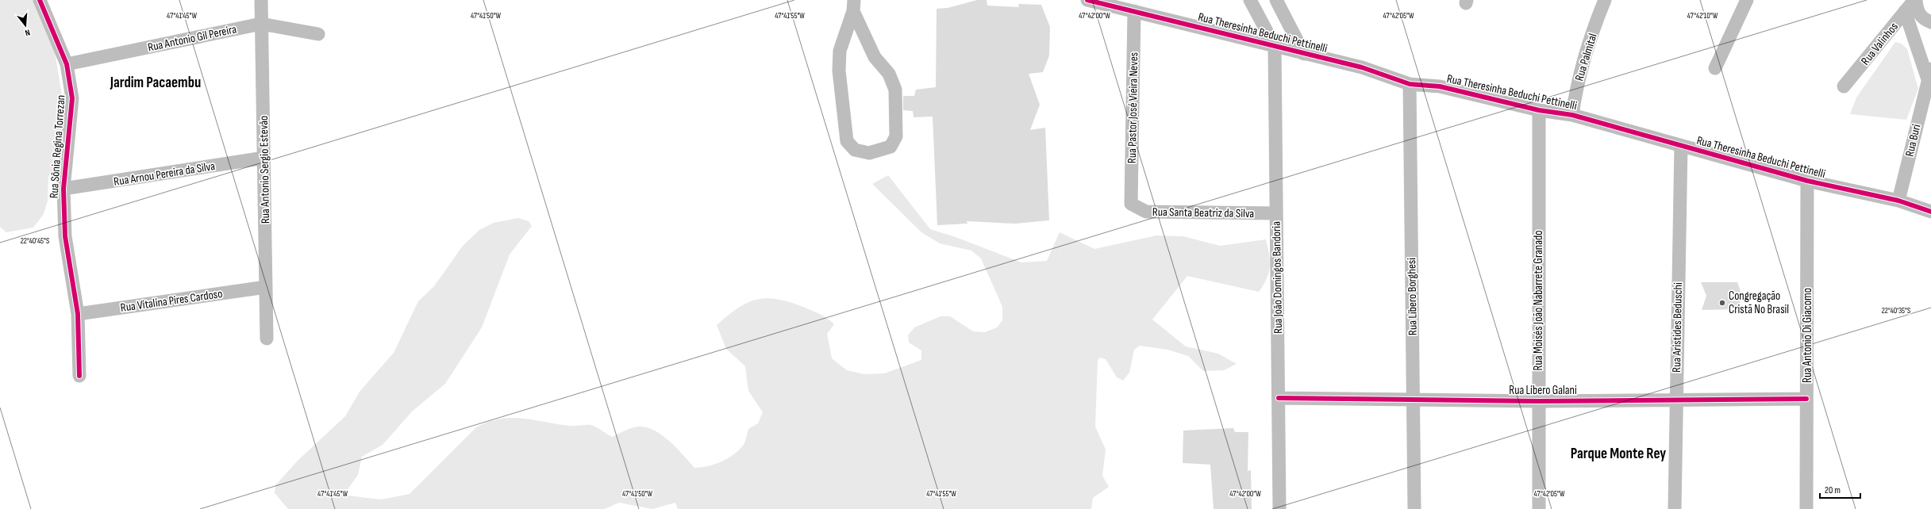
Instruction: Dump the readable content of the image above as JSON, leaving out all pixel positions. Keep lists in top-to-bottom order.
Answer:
{
  "streets": {
    "street": [
      "Rua Theresinha Beduchi Pettinelli",
      "Rua Antonio Gil Pereira",
      "Rua Valinhos",
      "Rua Palmital",
      "Rua Pastor José Vieira Neves",
      "Rua Buri",
      "Rua Sônia Regina Torrezan",
      "Rua Antonio Sergio Estevão",
      "Rua Arnou Pereira da Silva",
      "Rua Santa Beatriz da Silva",
      "Rua João Domingos Bandoria",
      "Rua Líbero Borghesi",
      "Rua Vitalina Pires Cardoso",
      "Rua Moisés João Nabarrete Granado",
      "Rua Aristides Beduschi",
      "Rua Antonio Di Giacomo",
      "Rua Líbero Galani"
    ]
  },
  "crossings": [
    ["Rua Theresinha Beduchi Pettinelli", "Rua Palmital"],
    ["Rua Theresinha Beduchi Pettinelli", "Rua Pastor José Vieira Neves"],
    ["Rua Theresinha Beduchi Pettinelli", "Rua Buri"],
    ["Rua Theresinha Beduchi Pettinelli", "Rua João Domingos Bandoria"],
    ["Rua Theresinha Beduchi Pettinelli", "Rua Líbero Borghesi"],
    ["Rua Theresinha Beduchi Pettinelli", "Rua Moisés João Nabarrete Granado"],
    ["Rua Theresinha Beduchi Pettinelli", "Rua Aristides Beduschi"],
    ["Rua Theresinha Beduchi Pettinelli", "Rua Antonio Di Giacomo"],
    ["Rua Antonio Gil Pereira", "Rua Sônia Regina Torrezan"],
    ["Rua Antonio Gil Pereira", "Rua Antonio Sergio Estevão"],
    ["Rua Valinhos", "Rua Buri"],
    ["Rua Pastor José Vieira Neves", "Rua Santa Beatriz da Silva"],
    ["Rua Sônia Regina Torrezan", "Rua Arnou Pereira da Silva"],
    ["Rua Sônia Regina Torrezan", "Rua Vitalina Pires Cardoso"],
    ["Rua Antonio Sergio Estevão", "Rua Arnou Pereira da Silva"],
    ["Rua Antonio Sergio Estevão", "Rua Vitalina Pires Cardoso"],
    ["Rua Santa Beatriz da Silva", "Rua João Domingos Bandoria"],
    ["Rua João Domingos Bandoria", "Rua Líbero Galani"],
    ["Rua Líbero Borghesi", "Rua Líbero Galani"],
    ["Rua Moisés João Nabarrete Granado", "Rua Líbero Galani"],
    ["Rua Aristides Beduschi", "Rua Líbero Galani"],
    ["Rua Antonio Di Giacomo", "Rua Líbero Galani"]
  ],
  "districts": ["Jardim Pacaembu", "Parque Monte Rey"],
  "places": ["Congregação Cristã No Brasil"],
  "scale_bar": "20 m",
  "north": "bottom",
  "coordinates": [
    "47°41'45\"W",
    "47°41'50\"W",
    "47°41'55\"W",
    "47°42'00\"W",
    "47°42'05\"W",
    "47°42'10\"W",
    "22°40'45\"S",
    "22°40'35\"S"
  ]
}
